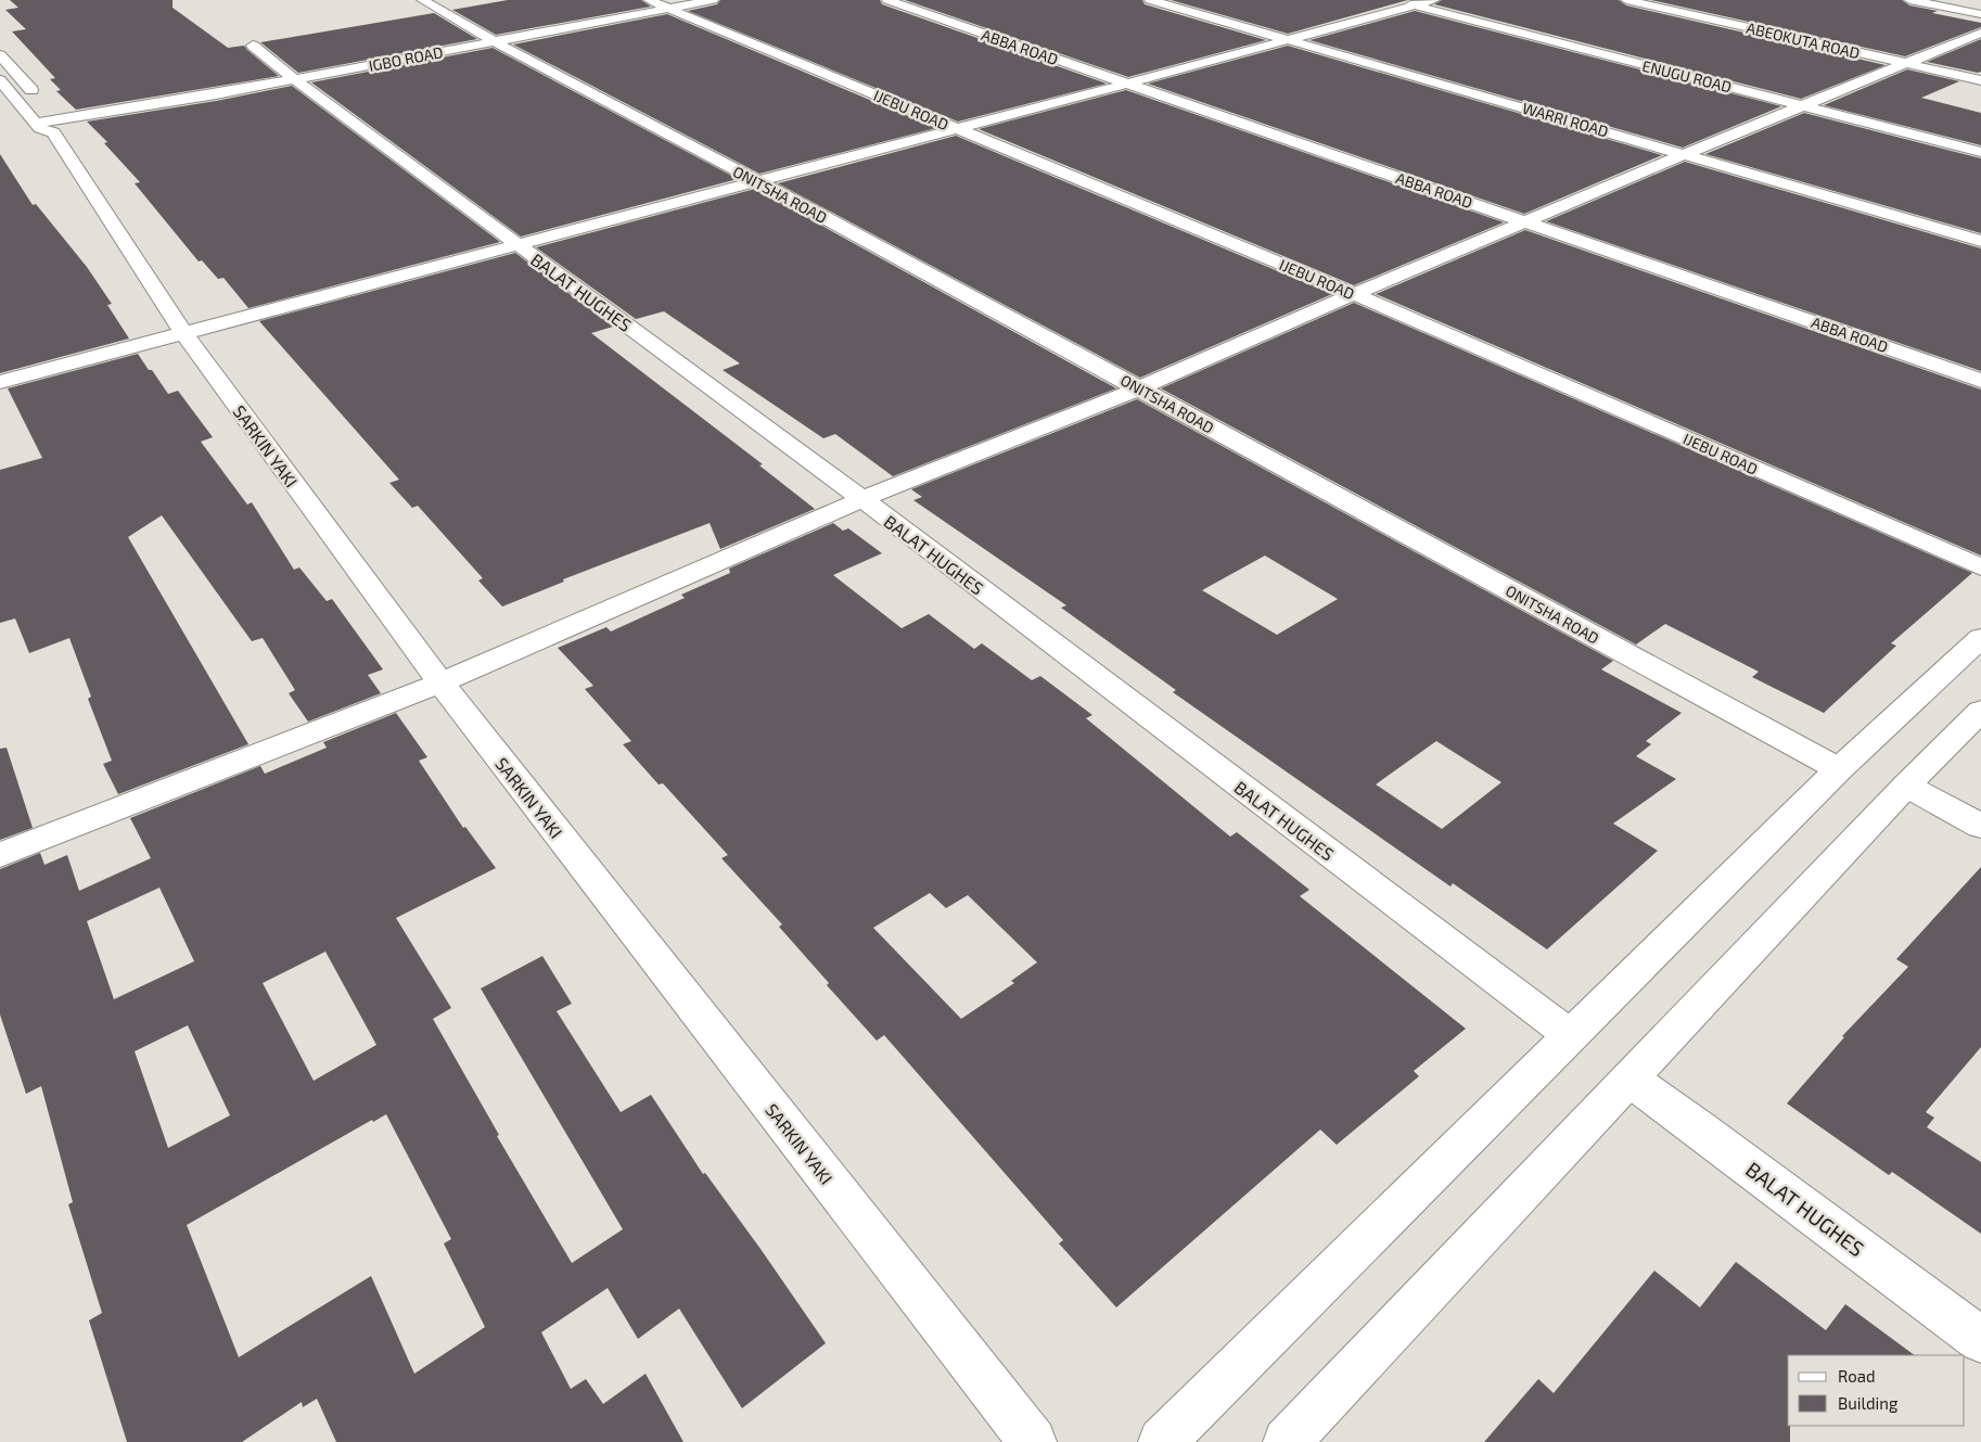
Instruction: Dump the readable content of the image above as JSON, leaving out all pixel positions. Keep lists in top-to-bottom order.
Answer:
{
  "streets": {
    "street": [
      "ABEOKUTA ROAD",
      "ABBA ROAD",
      "IGBO ROAD",
      "ENUGU ROAD",
      "IJEBU ROAD",
      "WARRI ROAD",
      "ONITSHA ROAD",
      "BALAT HUGHES",
      "SARKIN YAKI"
    ]
  },
  "crossings": [
    ["IGBO ROAD", "IJEBU ROAD"],
    ["IGBO ROAD", "ONITSHA ROAD"],
    ["IGBO ROAD", "BALAT HUGHES"],
    ["IGBO ROAD", "SARKIN YAKI"]
  ],
  "legend": ["Road", "Building"]
}
